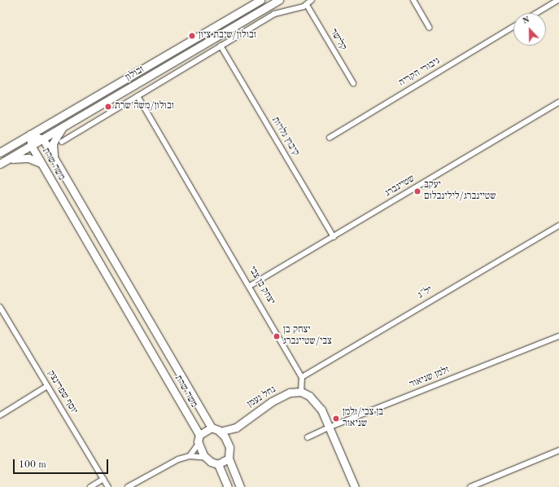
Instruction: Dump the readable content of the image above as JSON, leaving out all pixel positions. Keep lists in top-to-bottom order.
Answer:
{
  "streets": {
    "street": [
      "קלישר",
      "גיבורי הקריה",
      "זבולון",
      "קיבוץ גלויות",
      "משה שרת",
      "שטיינברג",
      "יצחק בן צבי",
      "יל\"ג",
      "זלמן שניאור",
      "יוסף שפרינצק",
      "נחל נעמן"
    ]
  },
  "crossings": [
    ["קלישר", "זבולון"],
    ["זבולון", "קיבוץ גלויות"],
    ["זבולון", "משה שרת"],
    ["זבולון", "יצחק בן צבי"],
    ["קיבוץ גלויות", "שטיינברג"],
    ["משה שרת", "נחל נעמן"],
    ["שטיינברג", "יצחק בן צבי"],
    ["יצחק בן צבי", "יל\"ג"]
  ],
  "places": [
    "זבולון/שיבת ציון",
    "זבולון/משה שרת",
    "יעקב שטיינברג/לילינבלום",
    "יצחק בן צבי/שטיינברג",
    "בן צבי/זלמן שניאור"
  ],
  "scale_bar": "100 m",
  "north": "top"
}
